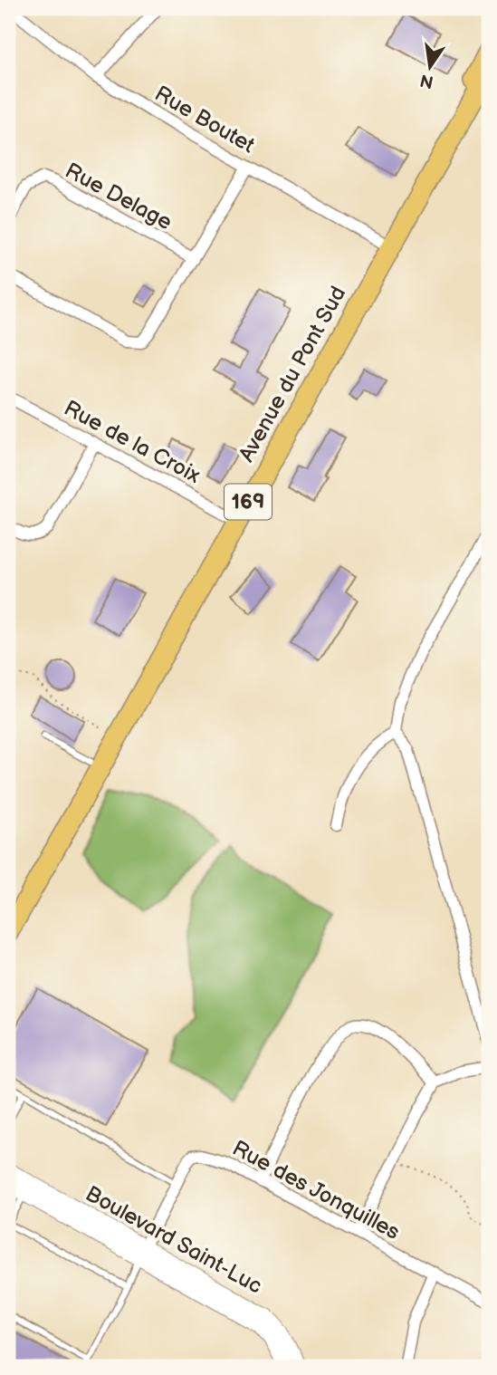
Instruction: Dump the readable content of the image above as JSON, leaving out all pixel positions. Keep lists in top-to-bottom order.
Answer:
{
  "streets": {
    "main road": ["Avenue du Pont Sud", "169"],
    "street": [
      "Rue Boutet",
      "Rue Delage",
      "Rue de la Croix",
      "Rue des Jonquilles",
      "Boulevard Saint-Luc"
    ]
  },
  "crossings": [
    ["Rue Boutet", "Avenue du Pont Sud"],
    ["Avenue du Pont Sud", "Rue de la Croix"],
    ["Rue des Jonquilles", "Boulevard Saint-Luc"]
  ],
  "north": "bottom"
}
